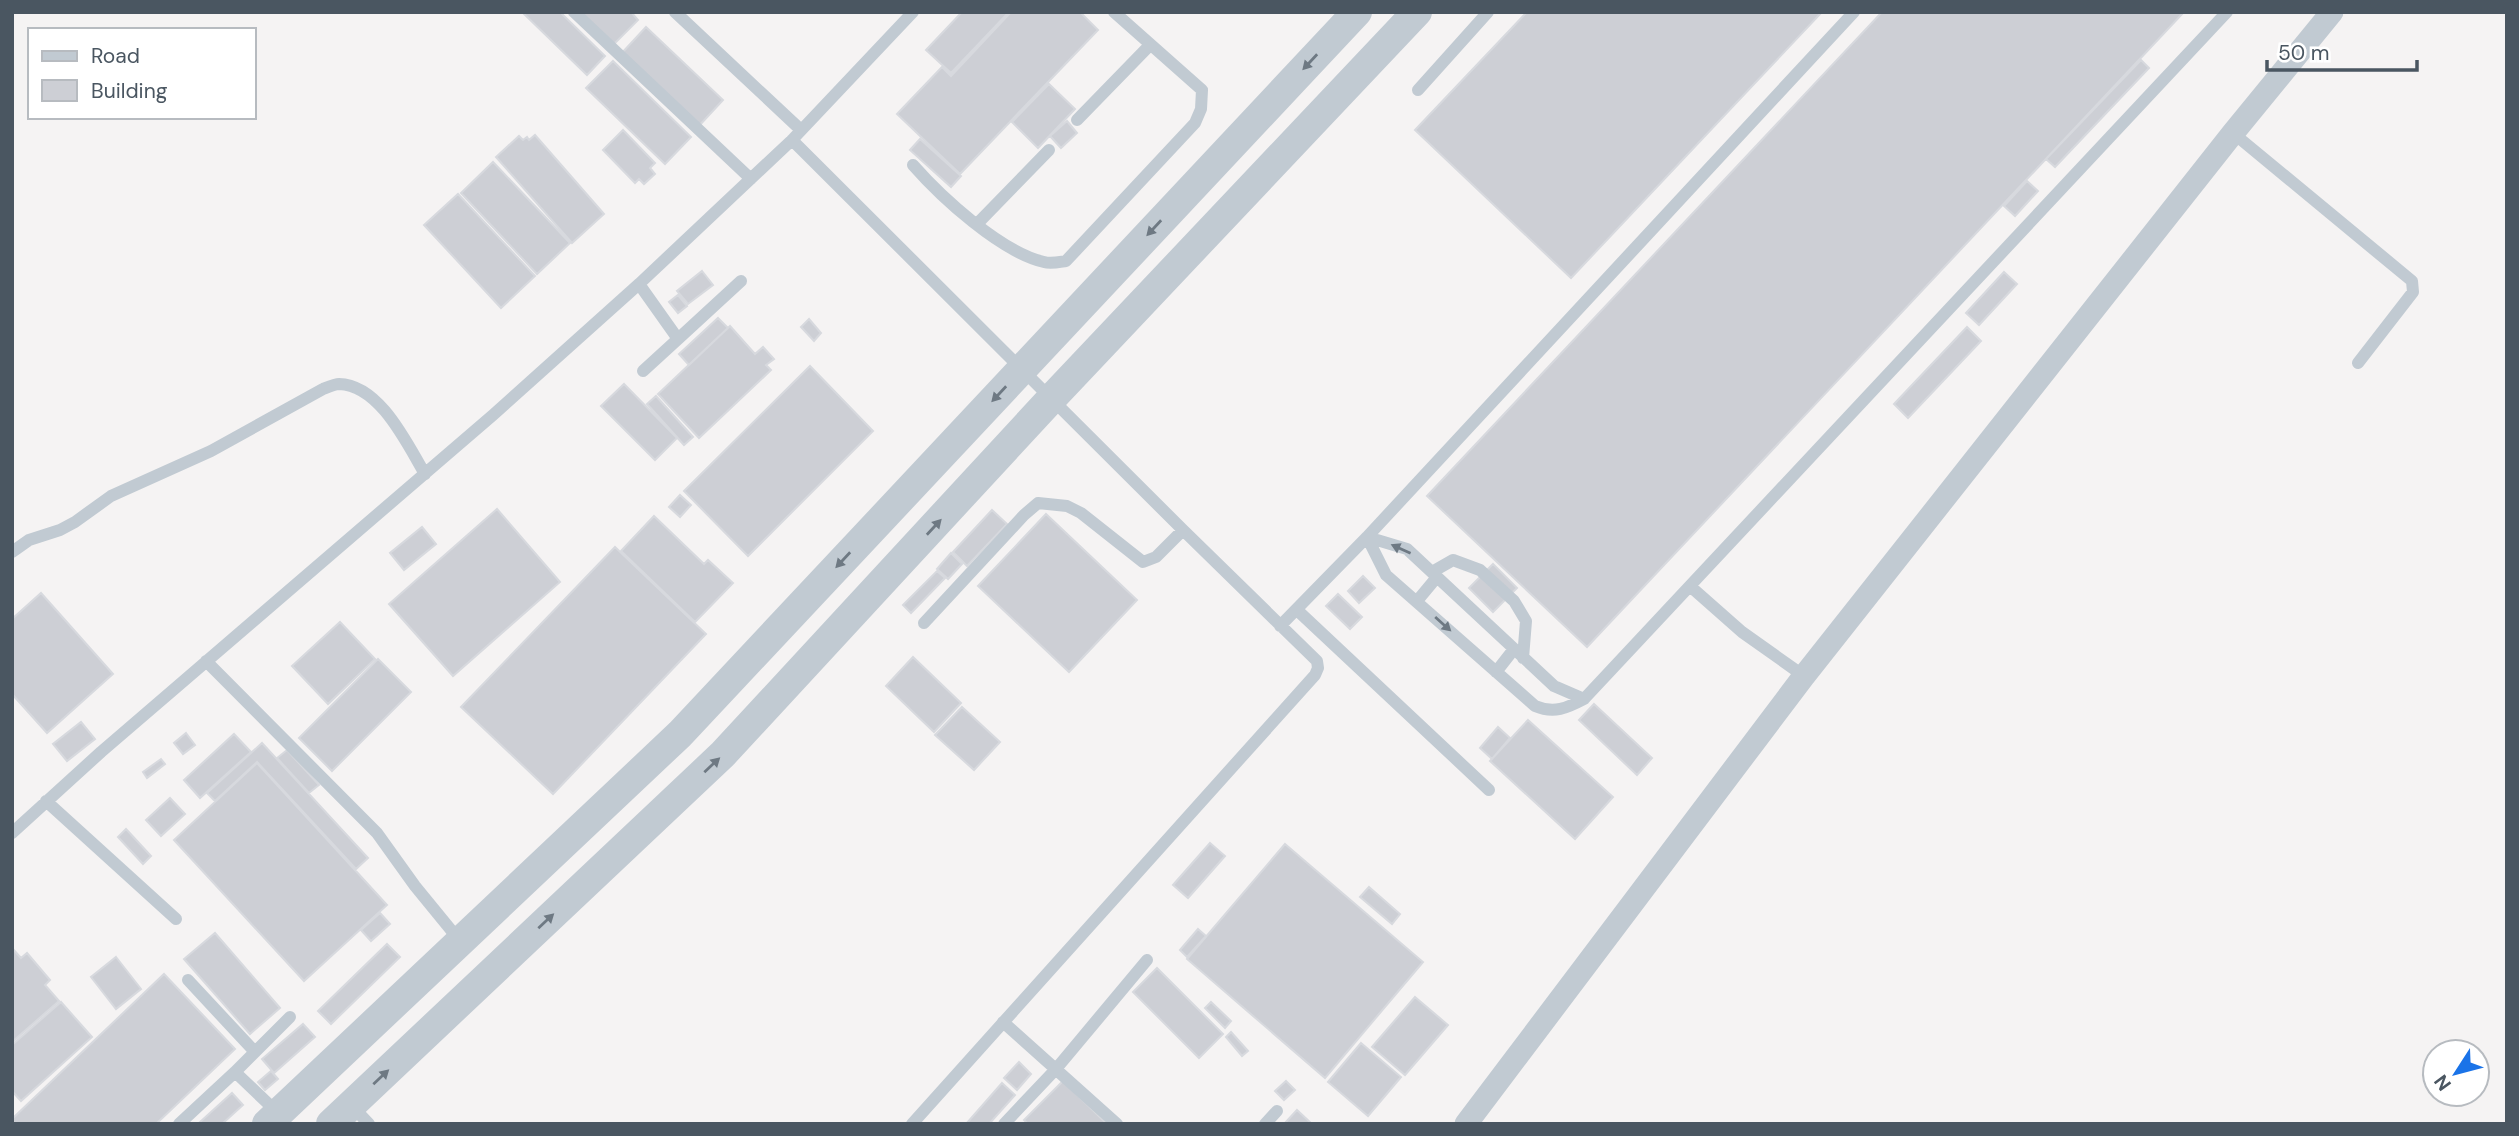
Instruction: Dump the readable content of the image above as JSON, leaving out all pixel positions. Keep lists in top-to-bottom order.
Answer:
{
  "legend": ["Road", "Building"],
  "scale_bar": "50 m",
  "north": "bottom left"
}
